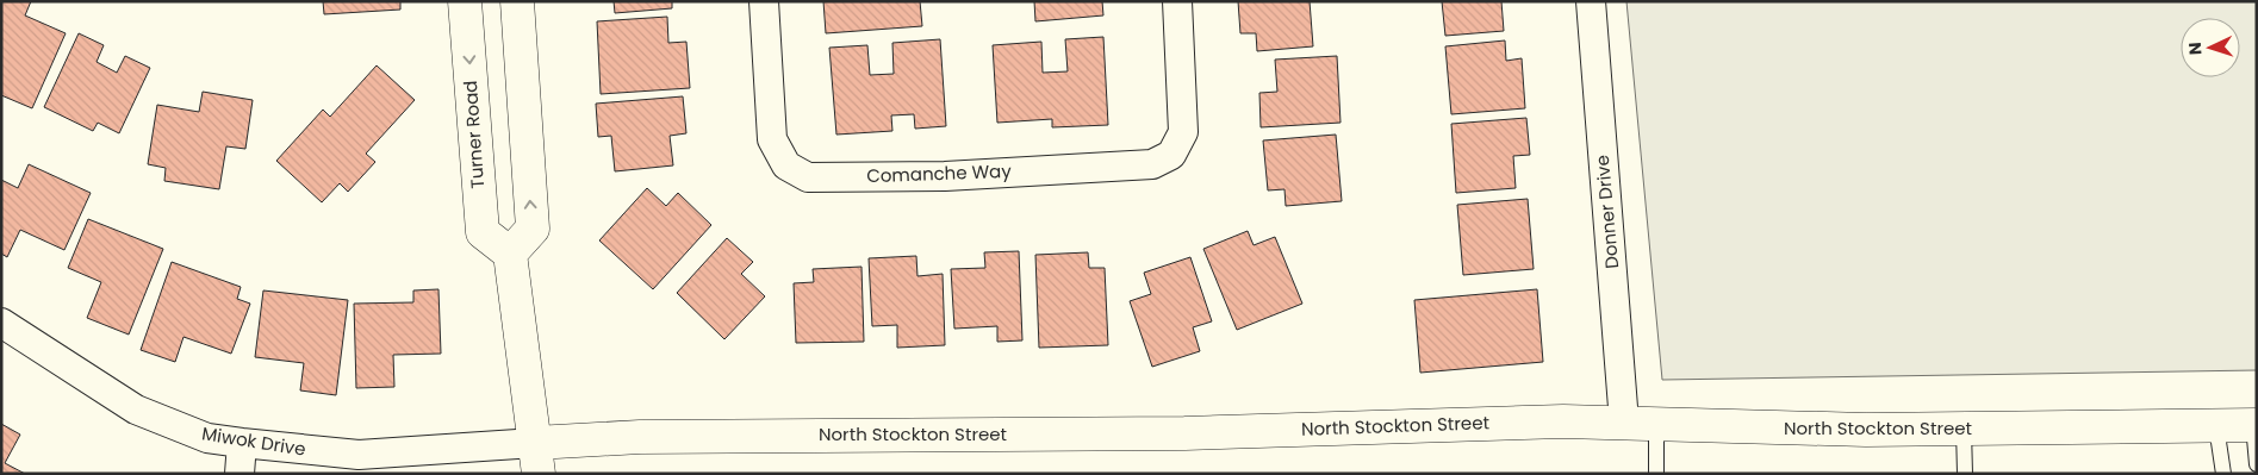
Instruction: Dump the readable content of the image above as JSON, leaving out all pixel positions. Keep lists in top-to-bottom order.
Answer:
{
  "streets": {
    "street": [
      "Turner Road",
      "Comanche Way",
      "Donner Drive",
      "North Stockton Street",
      "Miwok Drive"
    ]
  },
  "crossings": [
    ["Donner Drive", "North Stockton Street"],
    ["North Stockton Street", "Miwok Drive"]
  ],
  "north": "left"
}
